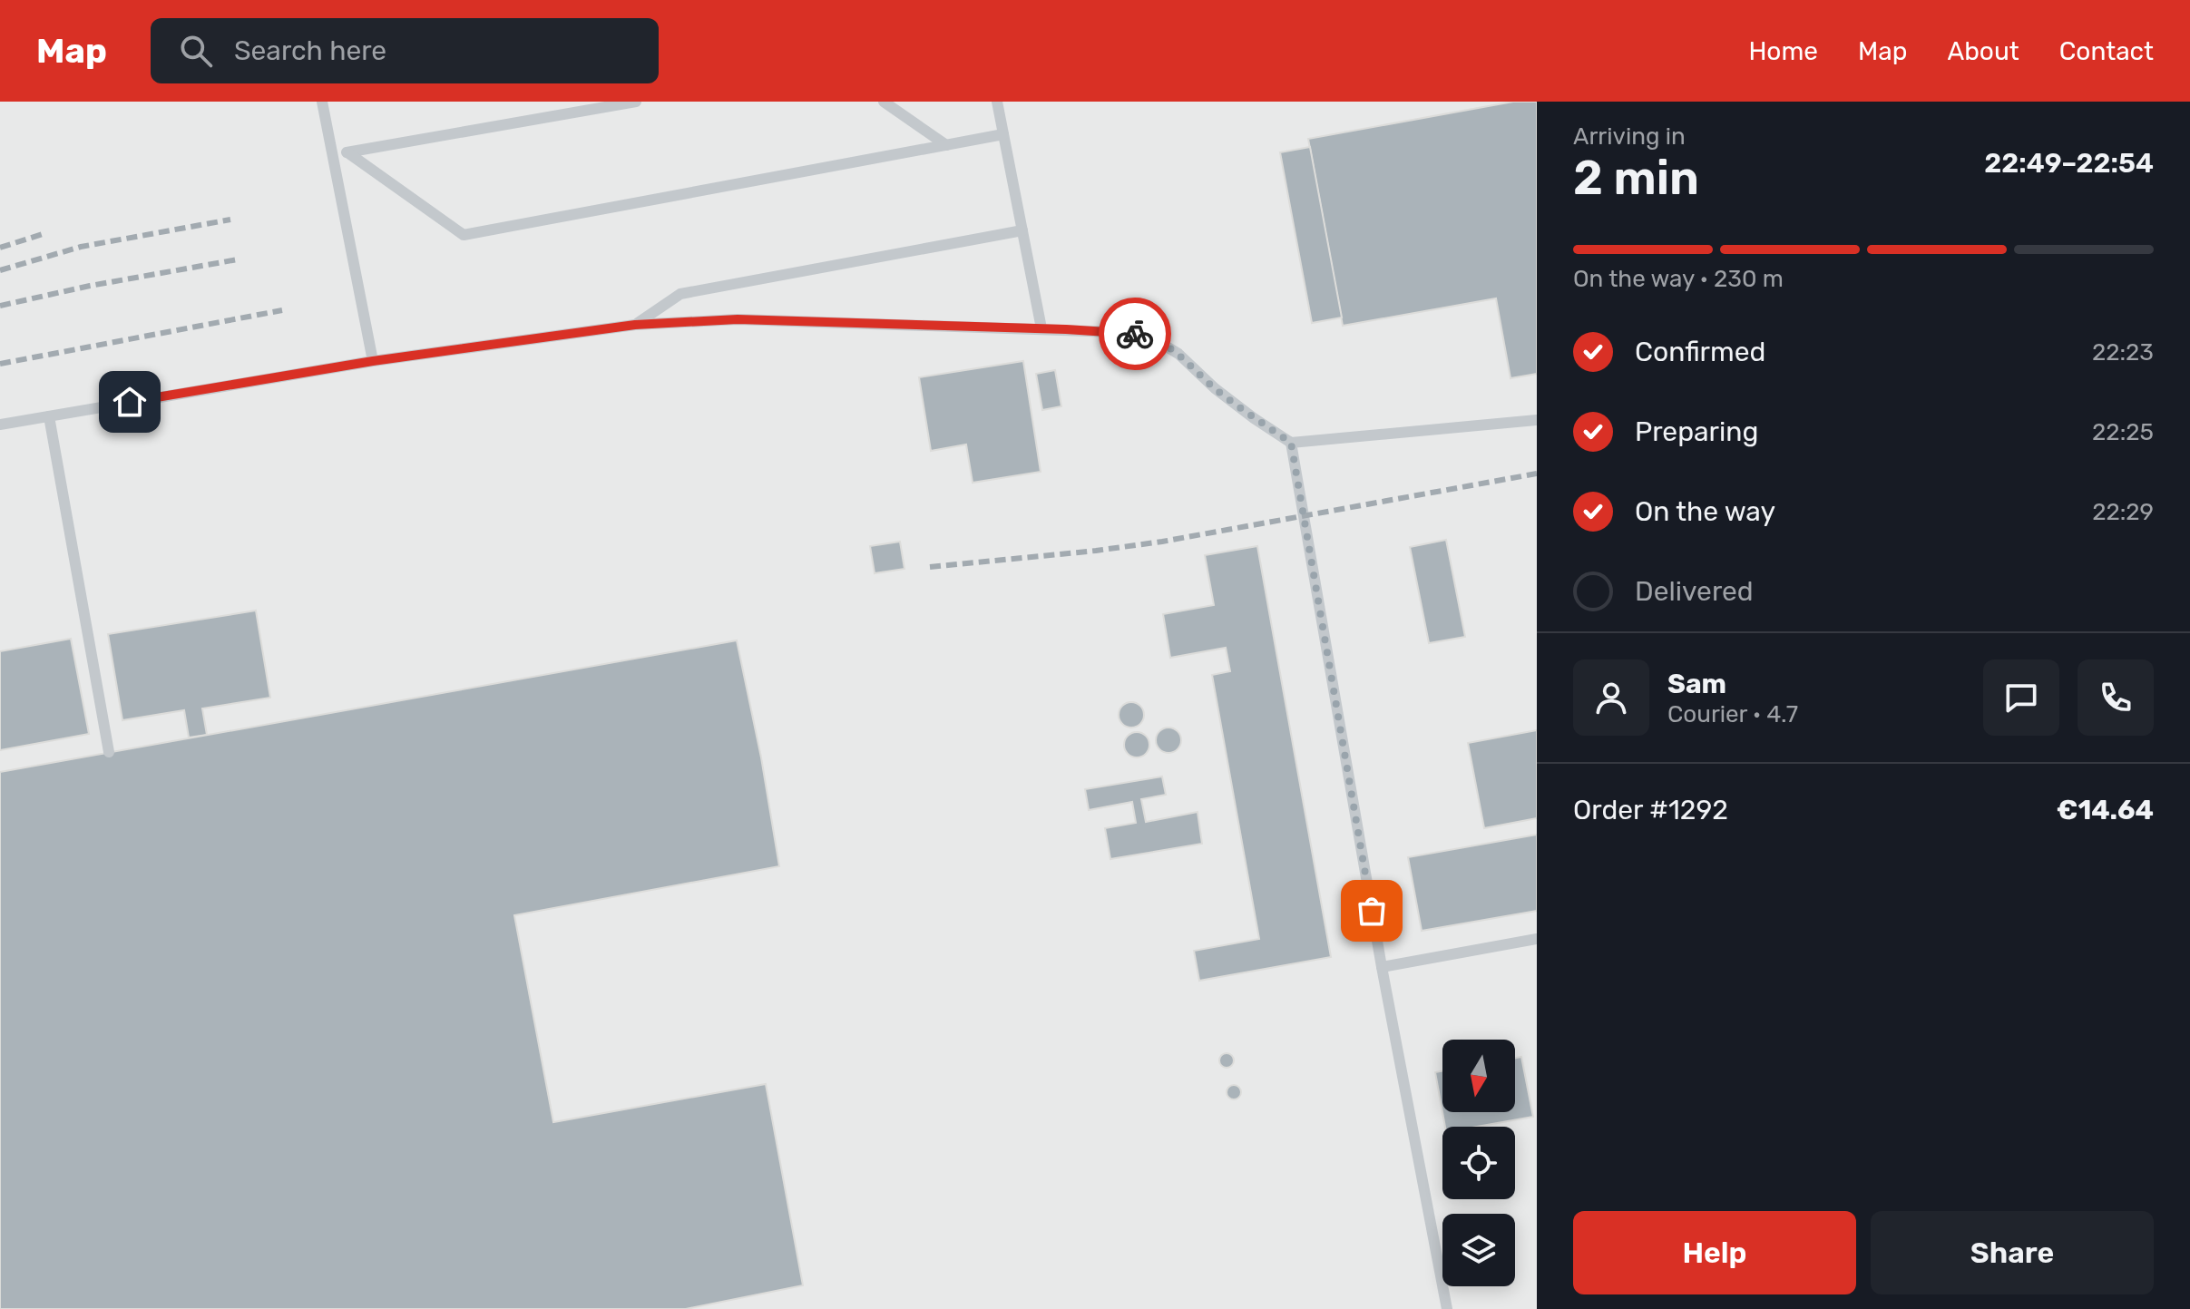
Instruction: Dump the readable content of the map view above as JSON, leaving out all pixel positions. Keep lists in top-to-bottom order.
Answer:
{
  "north": "bottom",
  "page": {
    "header": "Map",
    "search": "Search here",
    "nav": [
      "Home",
      "Map",
      "About",
      "Contact"
    ],
    "heading": ["2 min", "Arriving in", "22:49–22:54"],
    "panel": [
      "Sam",
      "Courier · 4.7",
      "Order #1292",
      "€14.64"
    ],
    "bar": "On the way · 230 m",
    "list": [
      ["Confirmed", "22:23"],
      ["Preparing", "22:25"],
      ["On the way", "22:29"],
      "Delivered"
    ],
    "buttons": ["Help", "Share"]
  }
}
